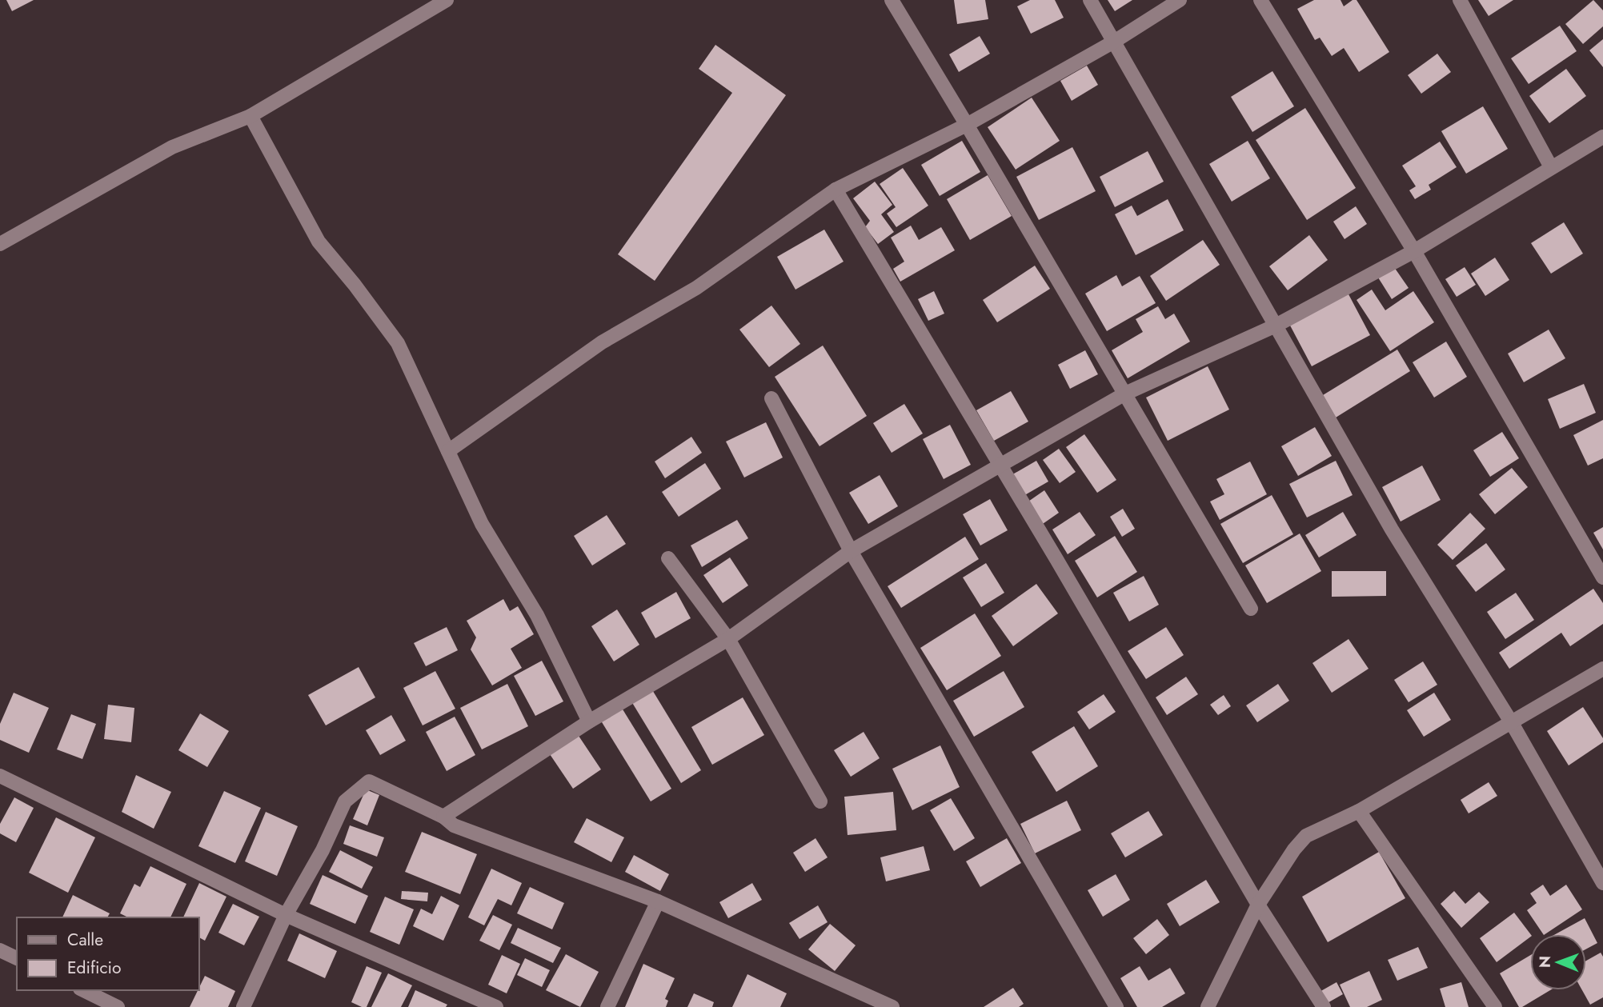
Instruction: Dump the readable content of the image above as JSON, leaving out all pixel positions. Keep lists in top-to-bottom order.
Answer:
{
  "legend": ["Calle", "Edificio"],
  "north": "left"
}
